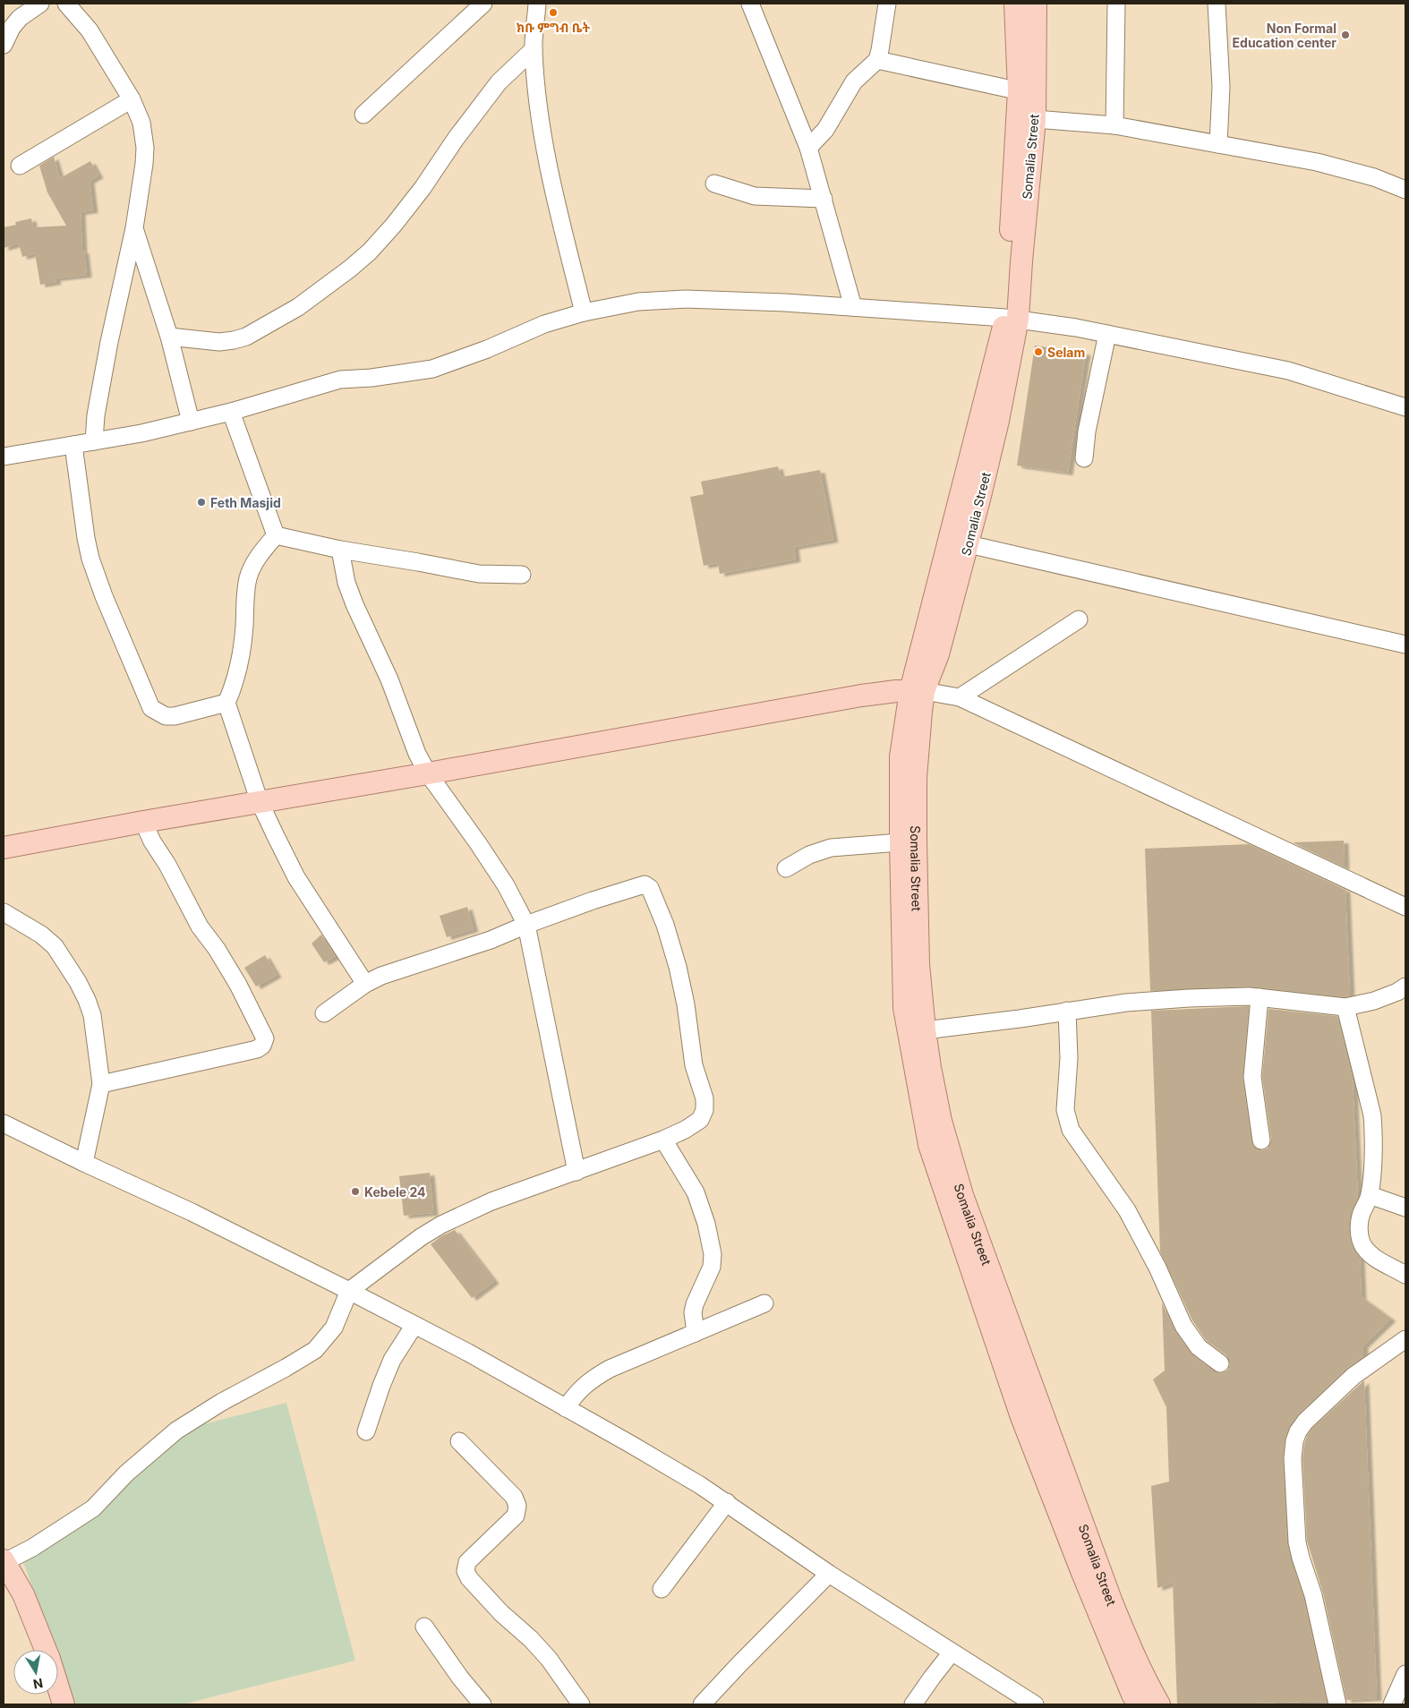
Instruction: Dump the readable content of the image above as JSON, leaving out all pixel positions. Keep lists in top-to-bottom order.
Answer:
{
  "streets": {
    "main road": ["Somalia Street"]
  },
  "places": [
    "ክቡ ምግብ ቤት",
    "Non Formal Education center",
    "Selam",
    "Feth Masjid",
    "Kebele 24"
  ],
  "north": "bottom"
}
